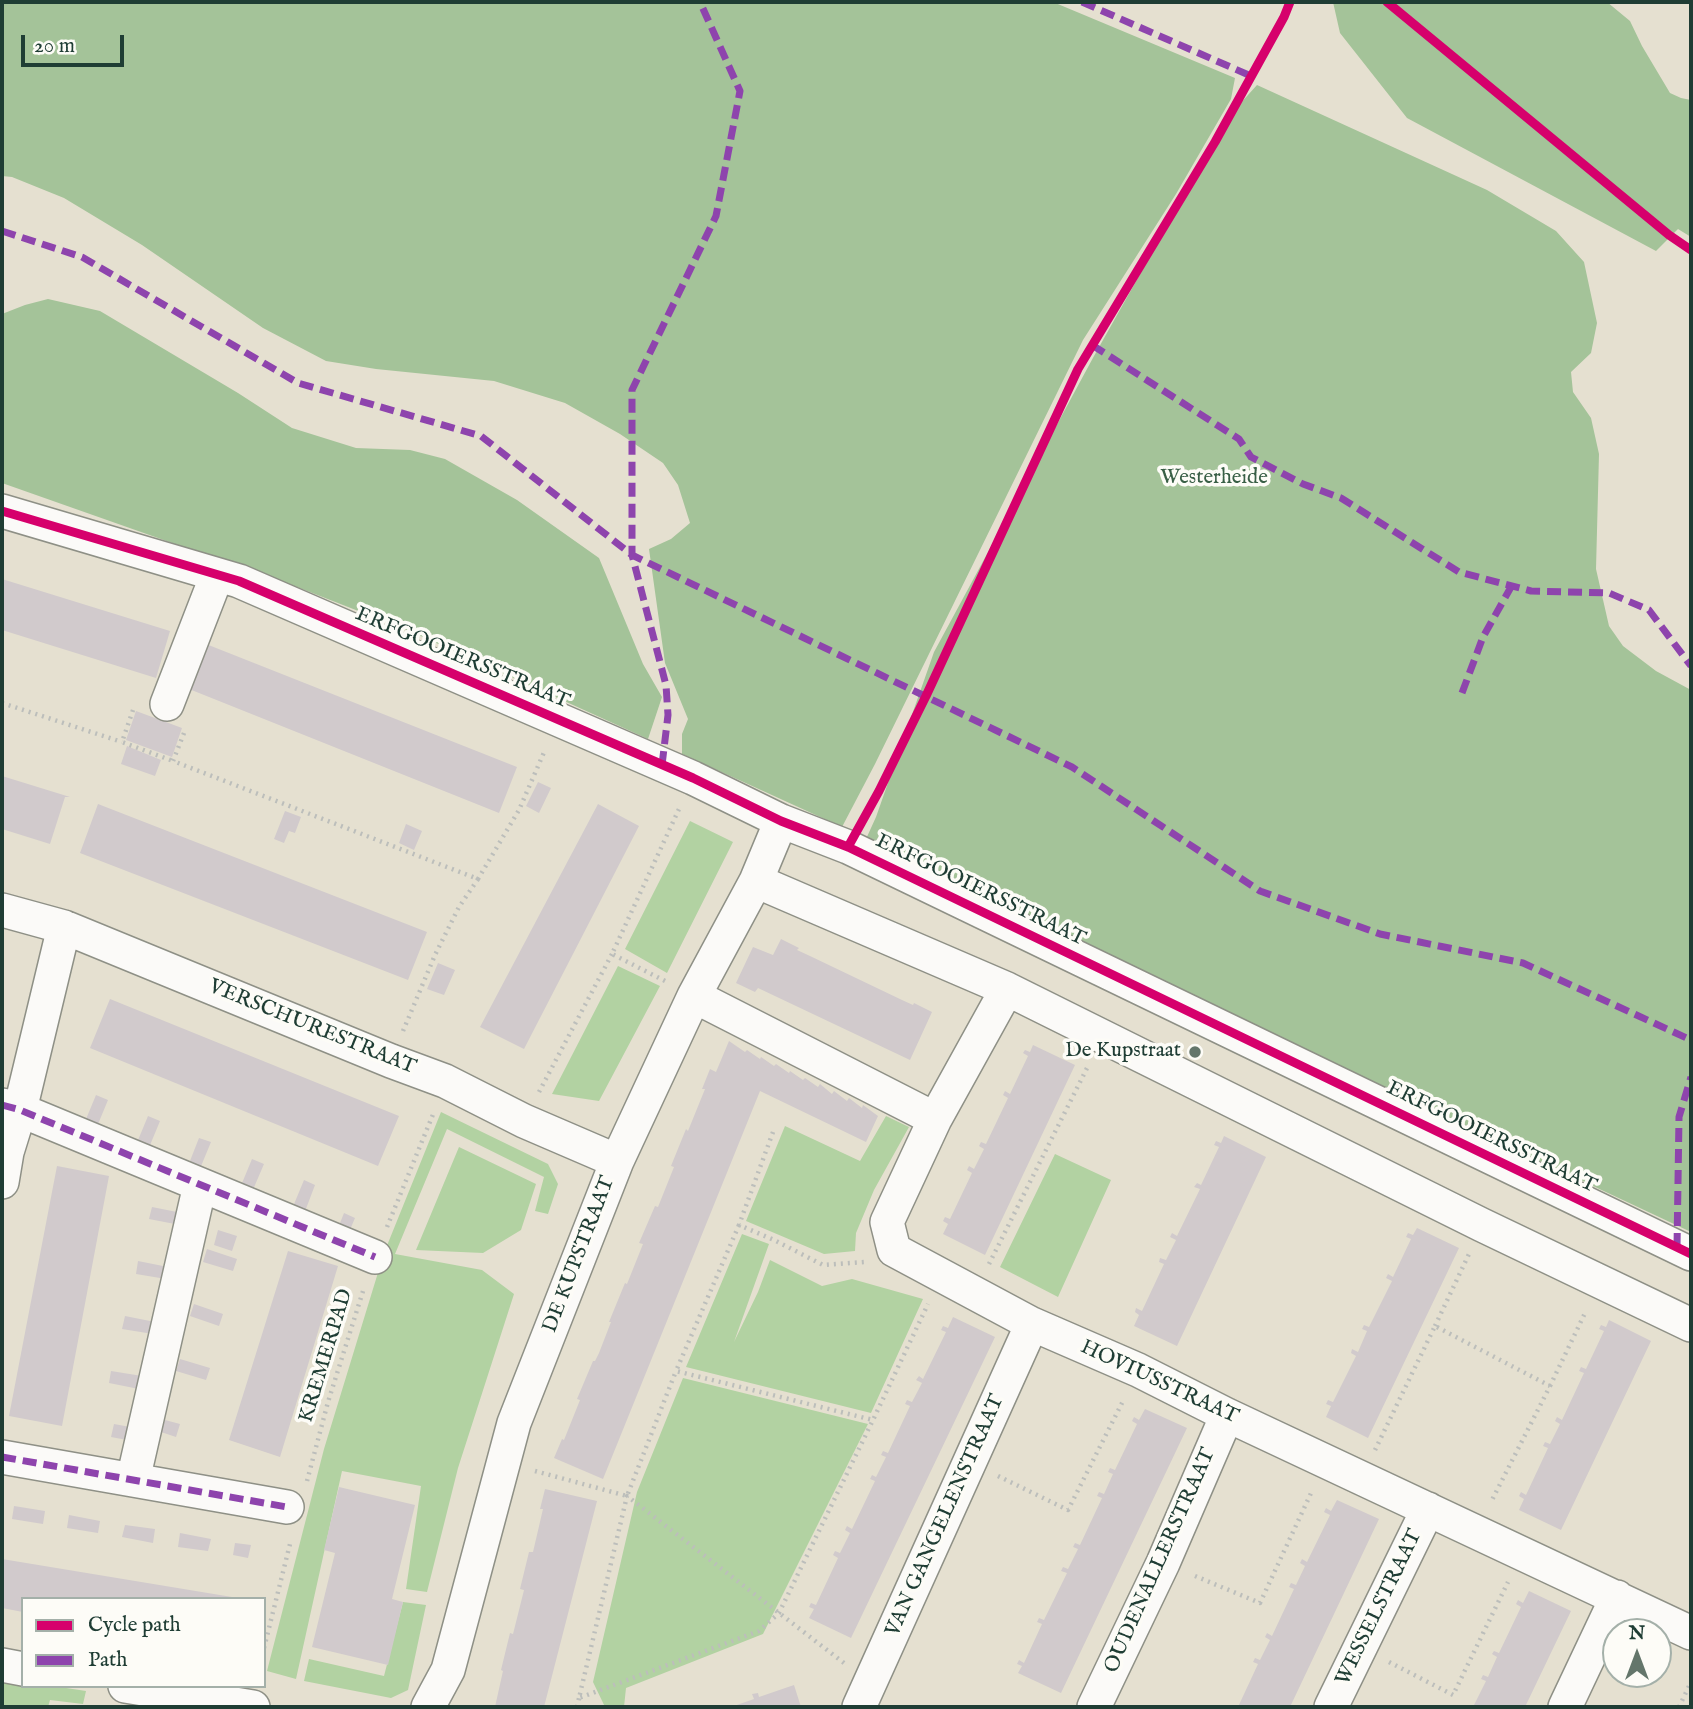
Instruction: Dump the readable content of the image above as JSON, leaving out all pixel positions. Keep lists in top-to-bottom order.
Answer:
{
  "streets": {
    "street": [
      "ERFGOOIERSSTRAAT",
      "VERSCHURESTRAAT",
      "DE KUPSTRAAT",
      "HOVIUSSTRAAT",
      "VAN GANGELENSTRAAT",
      "OUDENALLERSTRAAT",
      "WESSELSTRAAT"
    ],
    "path": ["KREMERPAD"]
  },
  "crossings": [
    ["ERFGOOIERSSTRAAT", "DE KUPSTRAAT"],
    ["VERSCHURESTRAAT", "DE KUPSTRAAT"],
    ["VERSCHURESTRAAT", "KREMERPAD"],
    ["HOVIUSSTRAAT", "VAN GANGELENSTRAAT"],
    ["HOVIUSSTRAAT", "OUDENALLERSTRAAT"],
    ["HOVIUSSTRAAT", "WESSELSTRAAT"]
  ],
  "parks": ["Westerheide"],
  "places": ["De Kupstraat"],
  "legend": ["Cycle path", "Path"],
  "scale_bar": "20 m",
  "north": "top"
}
